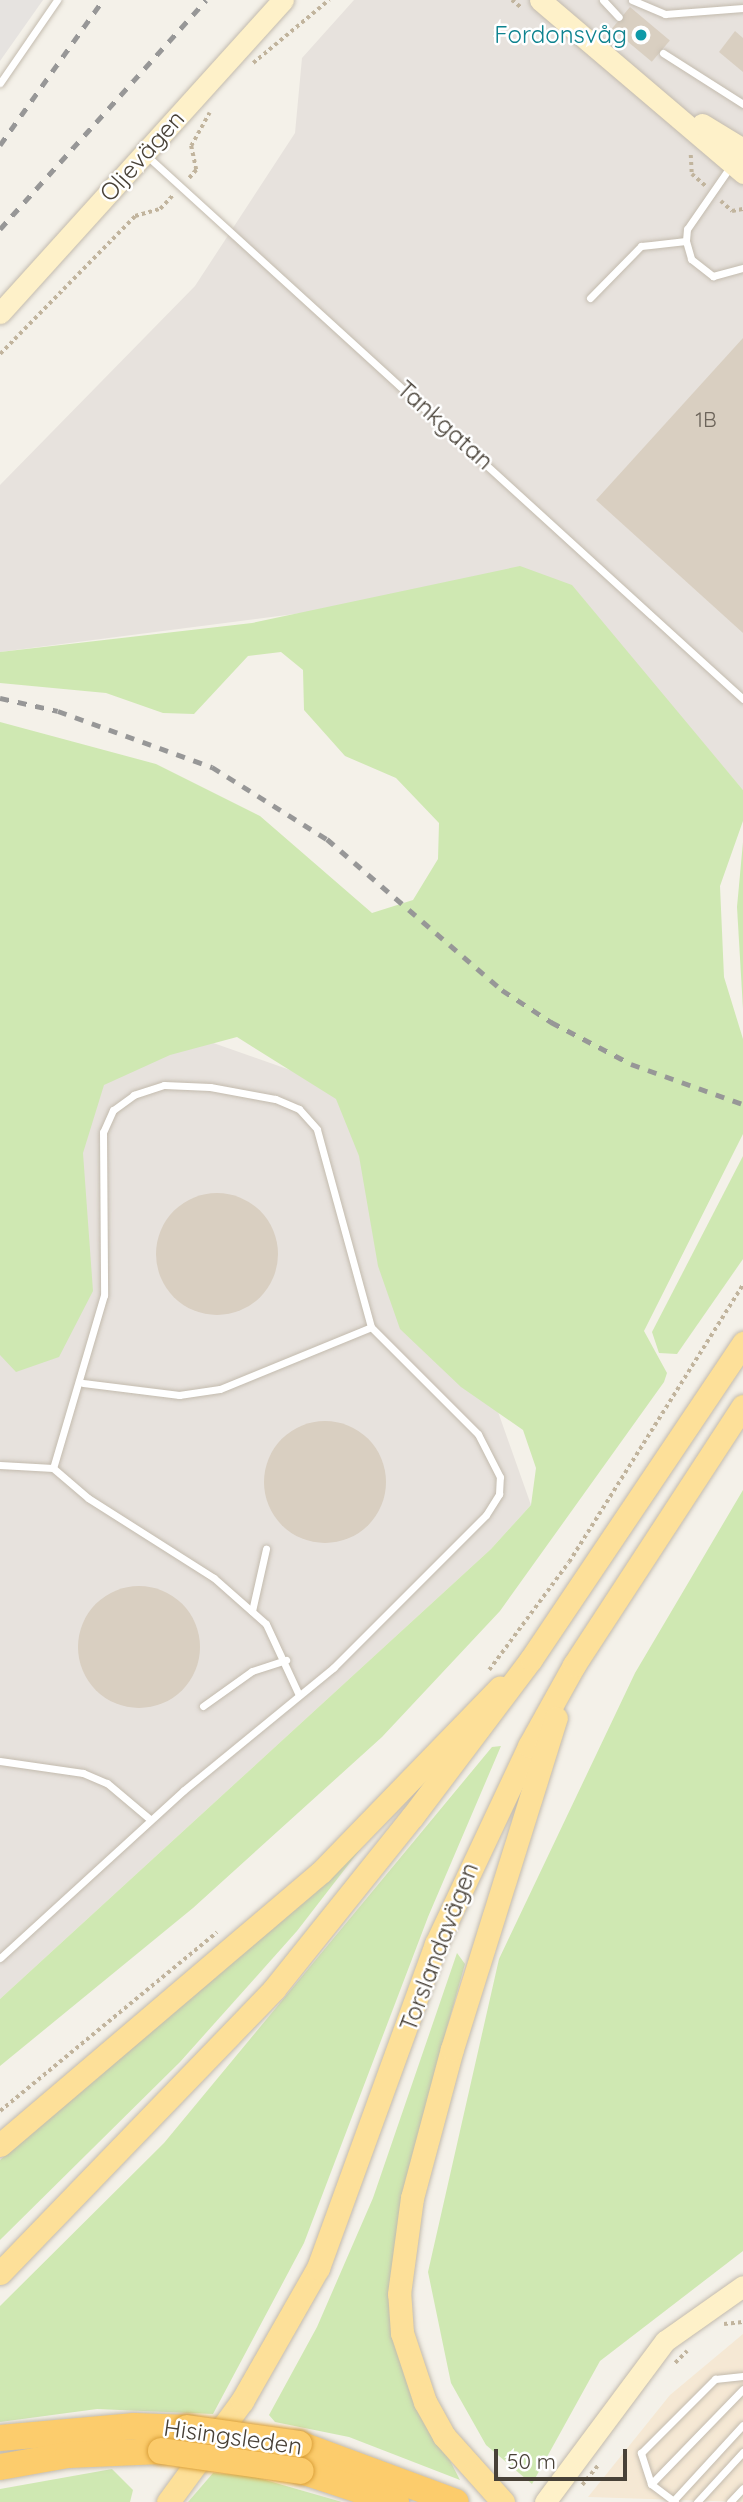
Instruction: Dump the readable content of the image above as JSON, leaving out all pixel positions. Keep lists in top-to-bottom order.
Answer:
{
  "streets": {
    "highway": ["Hisingsleden"],
    "main road": ["Torslandavägen"],
    "street": ["Oljevägen"],
    "lane": ["Tankgatan"]
  },
  "crossings": [
    ["Oljevägen", "Tankgatan"]
  ],
  "places": ["Fordonsvåg"],
  "house_numbers": ["1B"],
  "scale_bar": "50 m"
}
